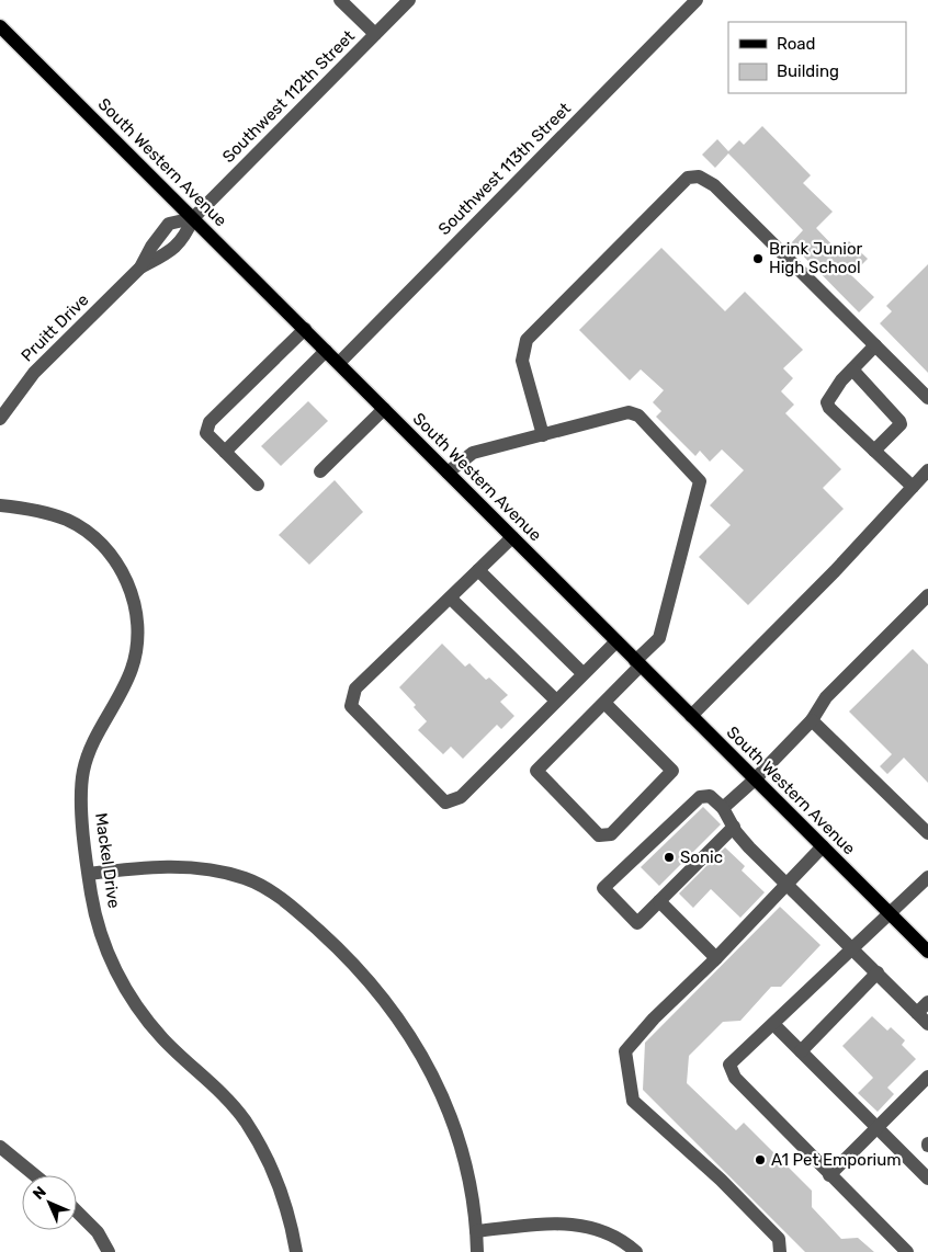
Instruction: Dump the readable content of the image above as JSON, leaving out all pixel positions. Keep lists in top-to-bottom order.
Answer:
{
  "streets": {
    "main road": ["South Western Avenue"],
    "street": [
      "Southwest 112th Street",
      "Southwest 113th Street",
      "Pruitt Drive",
      "Mackel Drive"
    ]
  },
  "crossings": [
    ["Southwest 112th Street", "South Western Avenue"],
    ["Southwest 112th Street", "Pruitt Drive"],
    ["South Western Avenue", "Southwest 113th Street"],
    ["South Western Avenue", "Pruitt Drive"]
  ],
  "places": ["Brink Junior High School", "Sonic", "A1 Pet Emporium"],
  "legend": ["Road", "Building"],
  "north": "top left"
}
